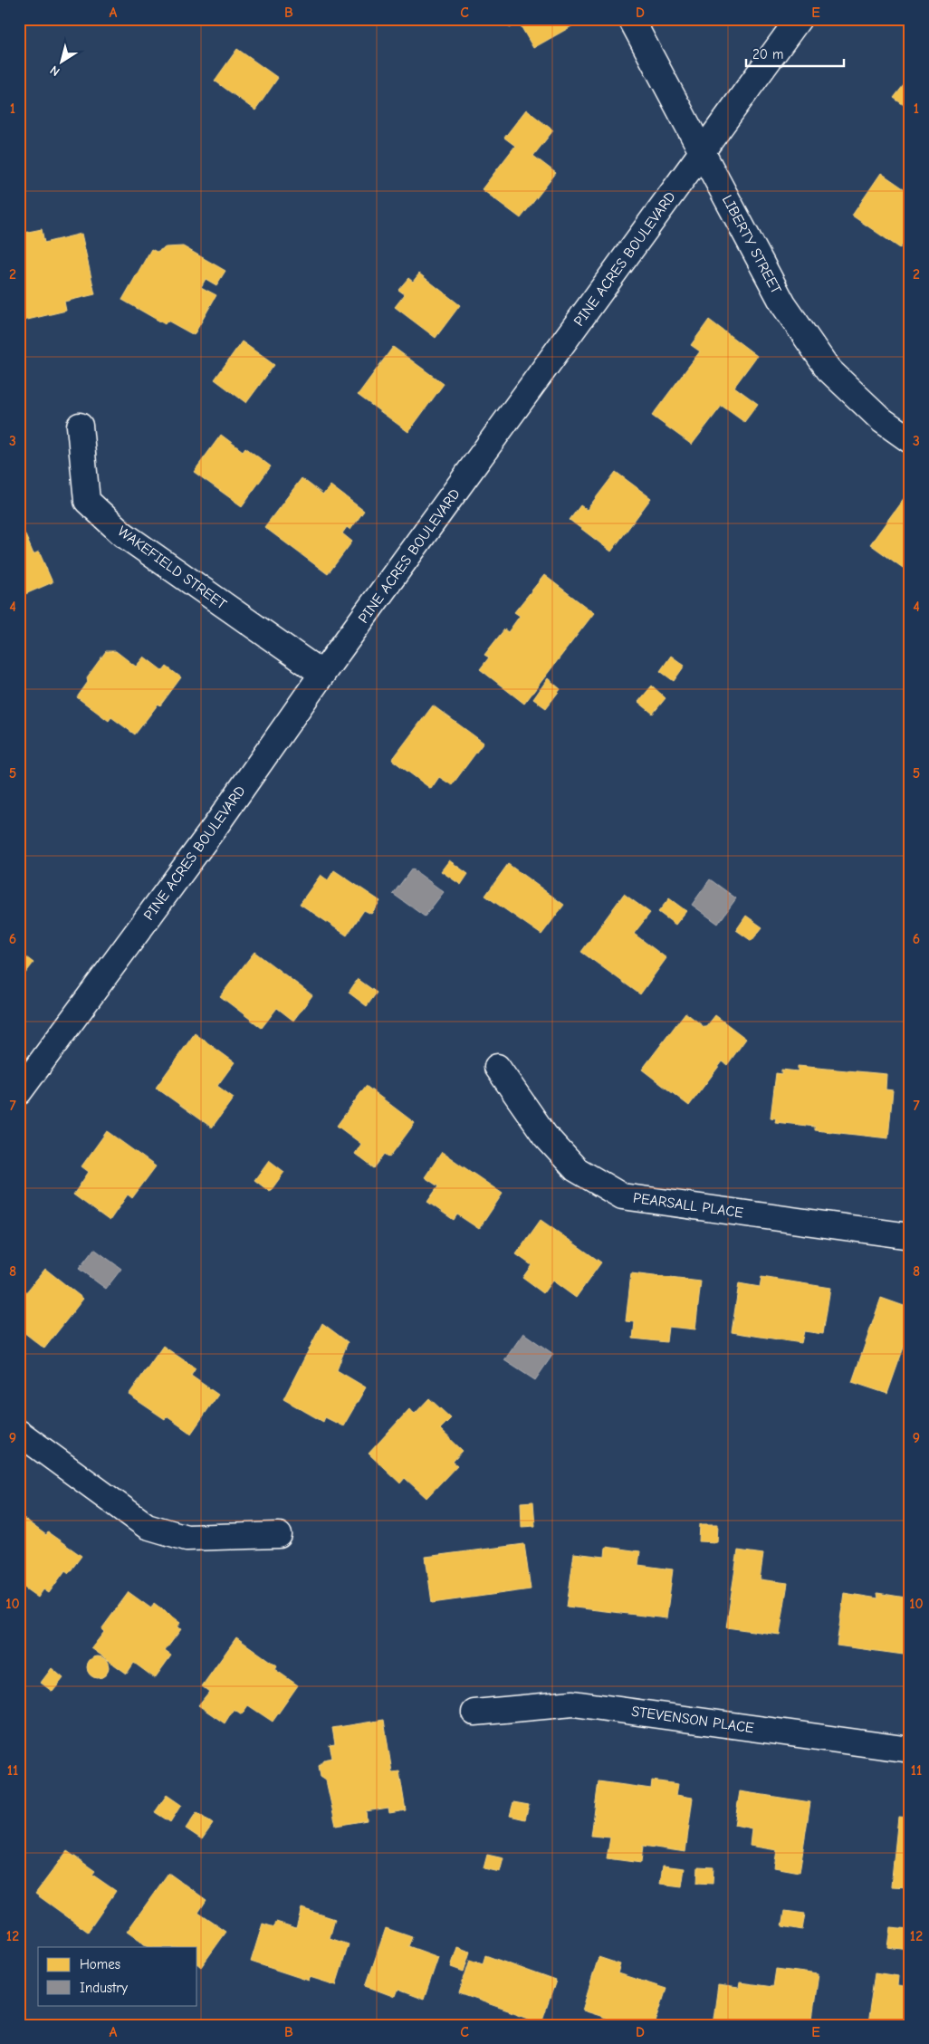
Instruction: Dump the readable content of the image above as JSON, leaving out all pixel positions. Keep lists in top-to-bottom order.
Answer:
{
  "streets": {
    "street": [
      "LIBERTY STREET",
      "PINE ACRES BOULEVARD",
      "WAKEFIELD STREET",
      "PEARSALL PLACE",
      "STEVENSON PLACE"
    ]
  },
  "crossings": [
    ["LIBERTY STREET", "PINE ACRES BOULEVARD"],
    ["PINE ACRES BOULEVARD", "WAKEFIELD STREET"]
  ],
  "legend": ["Homes", "Industry"],
  "scale_bar": "20 m",
  "north": "bottom left",
  "grid": {
    "columns": [
      "A",
      "B",
      "C",
      "D",
      "E"
    ],
    "rows": [
      "1",
      "2",
      "3",
      "4",
      "5",
      "6",
      "7",
      "8",
      "9",
      "10",
      "11",
      "12"
    ]
  }
}
